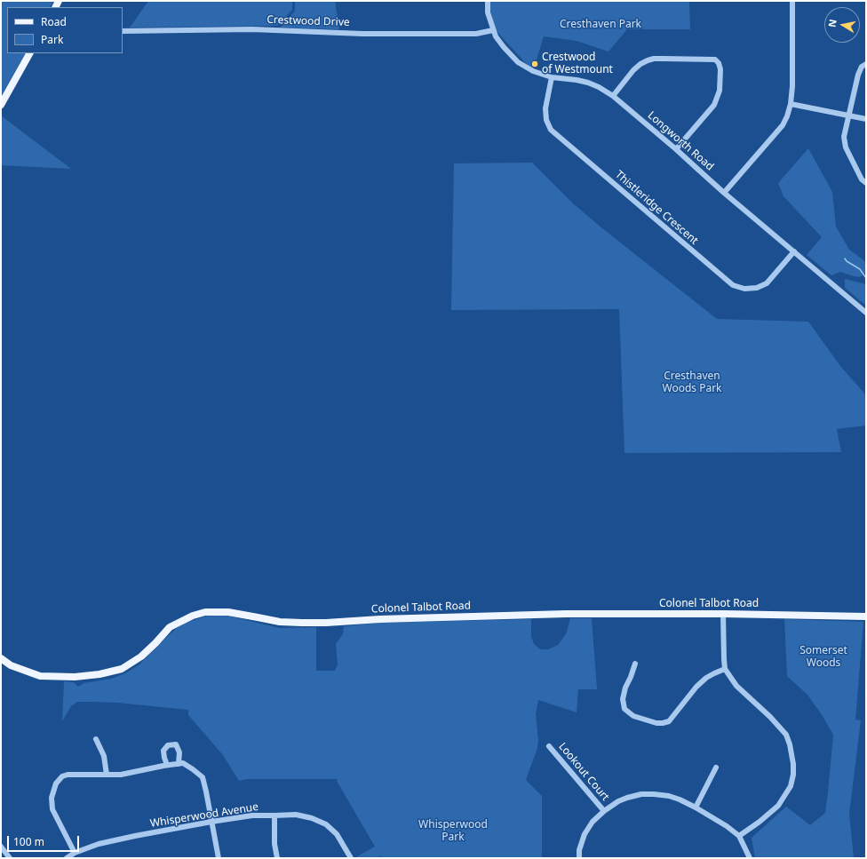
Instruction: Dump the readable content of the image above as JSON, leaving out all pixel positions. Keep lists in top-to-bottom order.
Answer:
{
  "streets": {
    "main road": ["Colonel Talbot Road"],
    "street": [
      "Crestwood Drive",
      "Longworth Road",
      "Thistleridge Crescent",
      "Lookout Court",
      "Whisperwood Avenue"
    ]
  },
  "crossings": [
    ["Crestwood Drive", "Longworth Road"],
    ["Longworth Road", "Thistleridge Crescent"]
  ],
  "parks": [
    "Cresthaven Park",
    "Cresthaven Woods Park",
    "Somerset Woods",
    "Whisperwood Park"
  ],
  "places": ["Crestwood of Westmount"],
  "legend": ["Road", "Park"],
  "scale_bar": "100 m",
  "north": "left"
}
